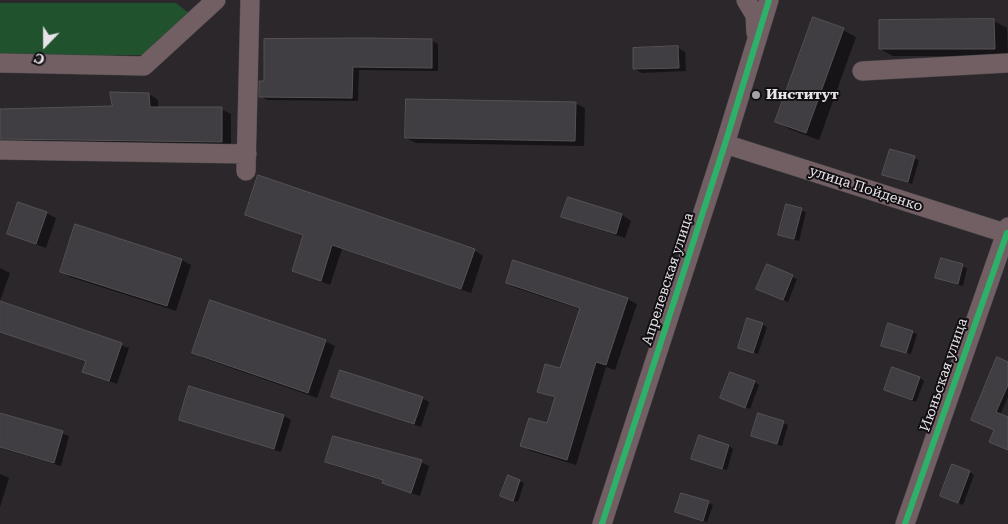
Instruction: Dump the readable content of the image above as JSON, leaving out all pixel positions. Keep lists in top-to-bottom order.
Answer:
{
  "streets": {
    "street": ["улица Пойденко", "Апрелевская улица", "Июньская улица"]
  },
  "crossings": [
    ["улица Пойденко", "Апрелевская улица"],
    ["улица Пойденко", "Июньская улица"]
  ],
  "places": ["Институт"],
  "north": "bottom"
}
